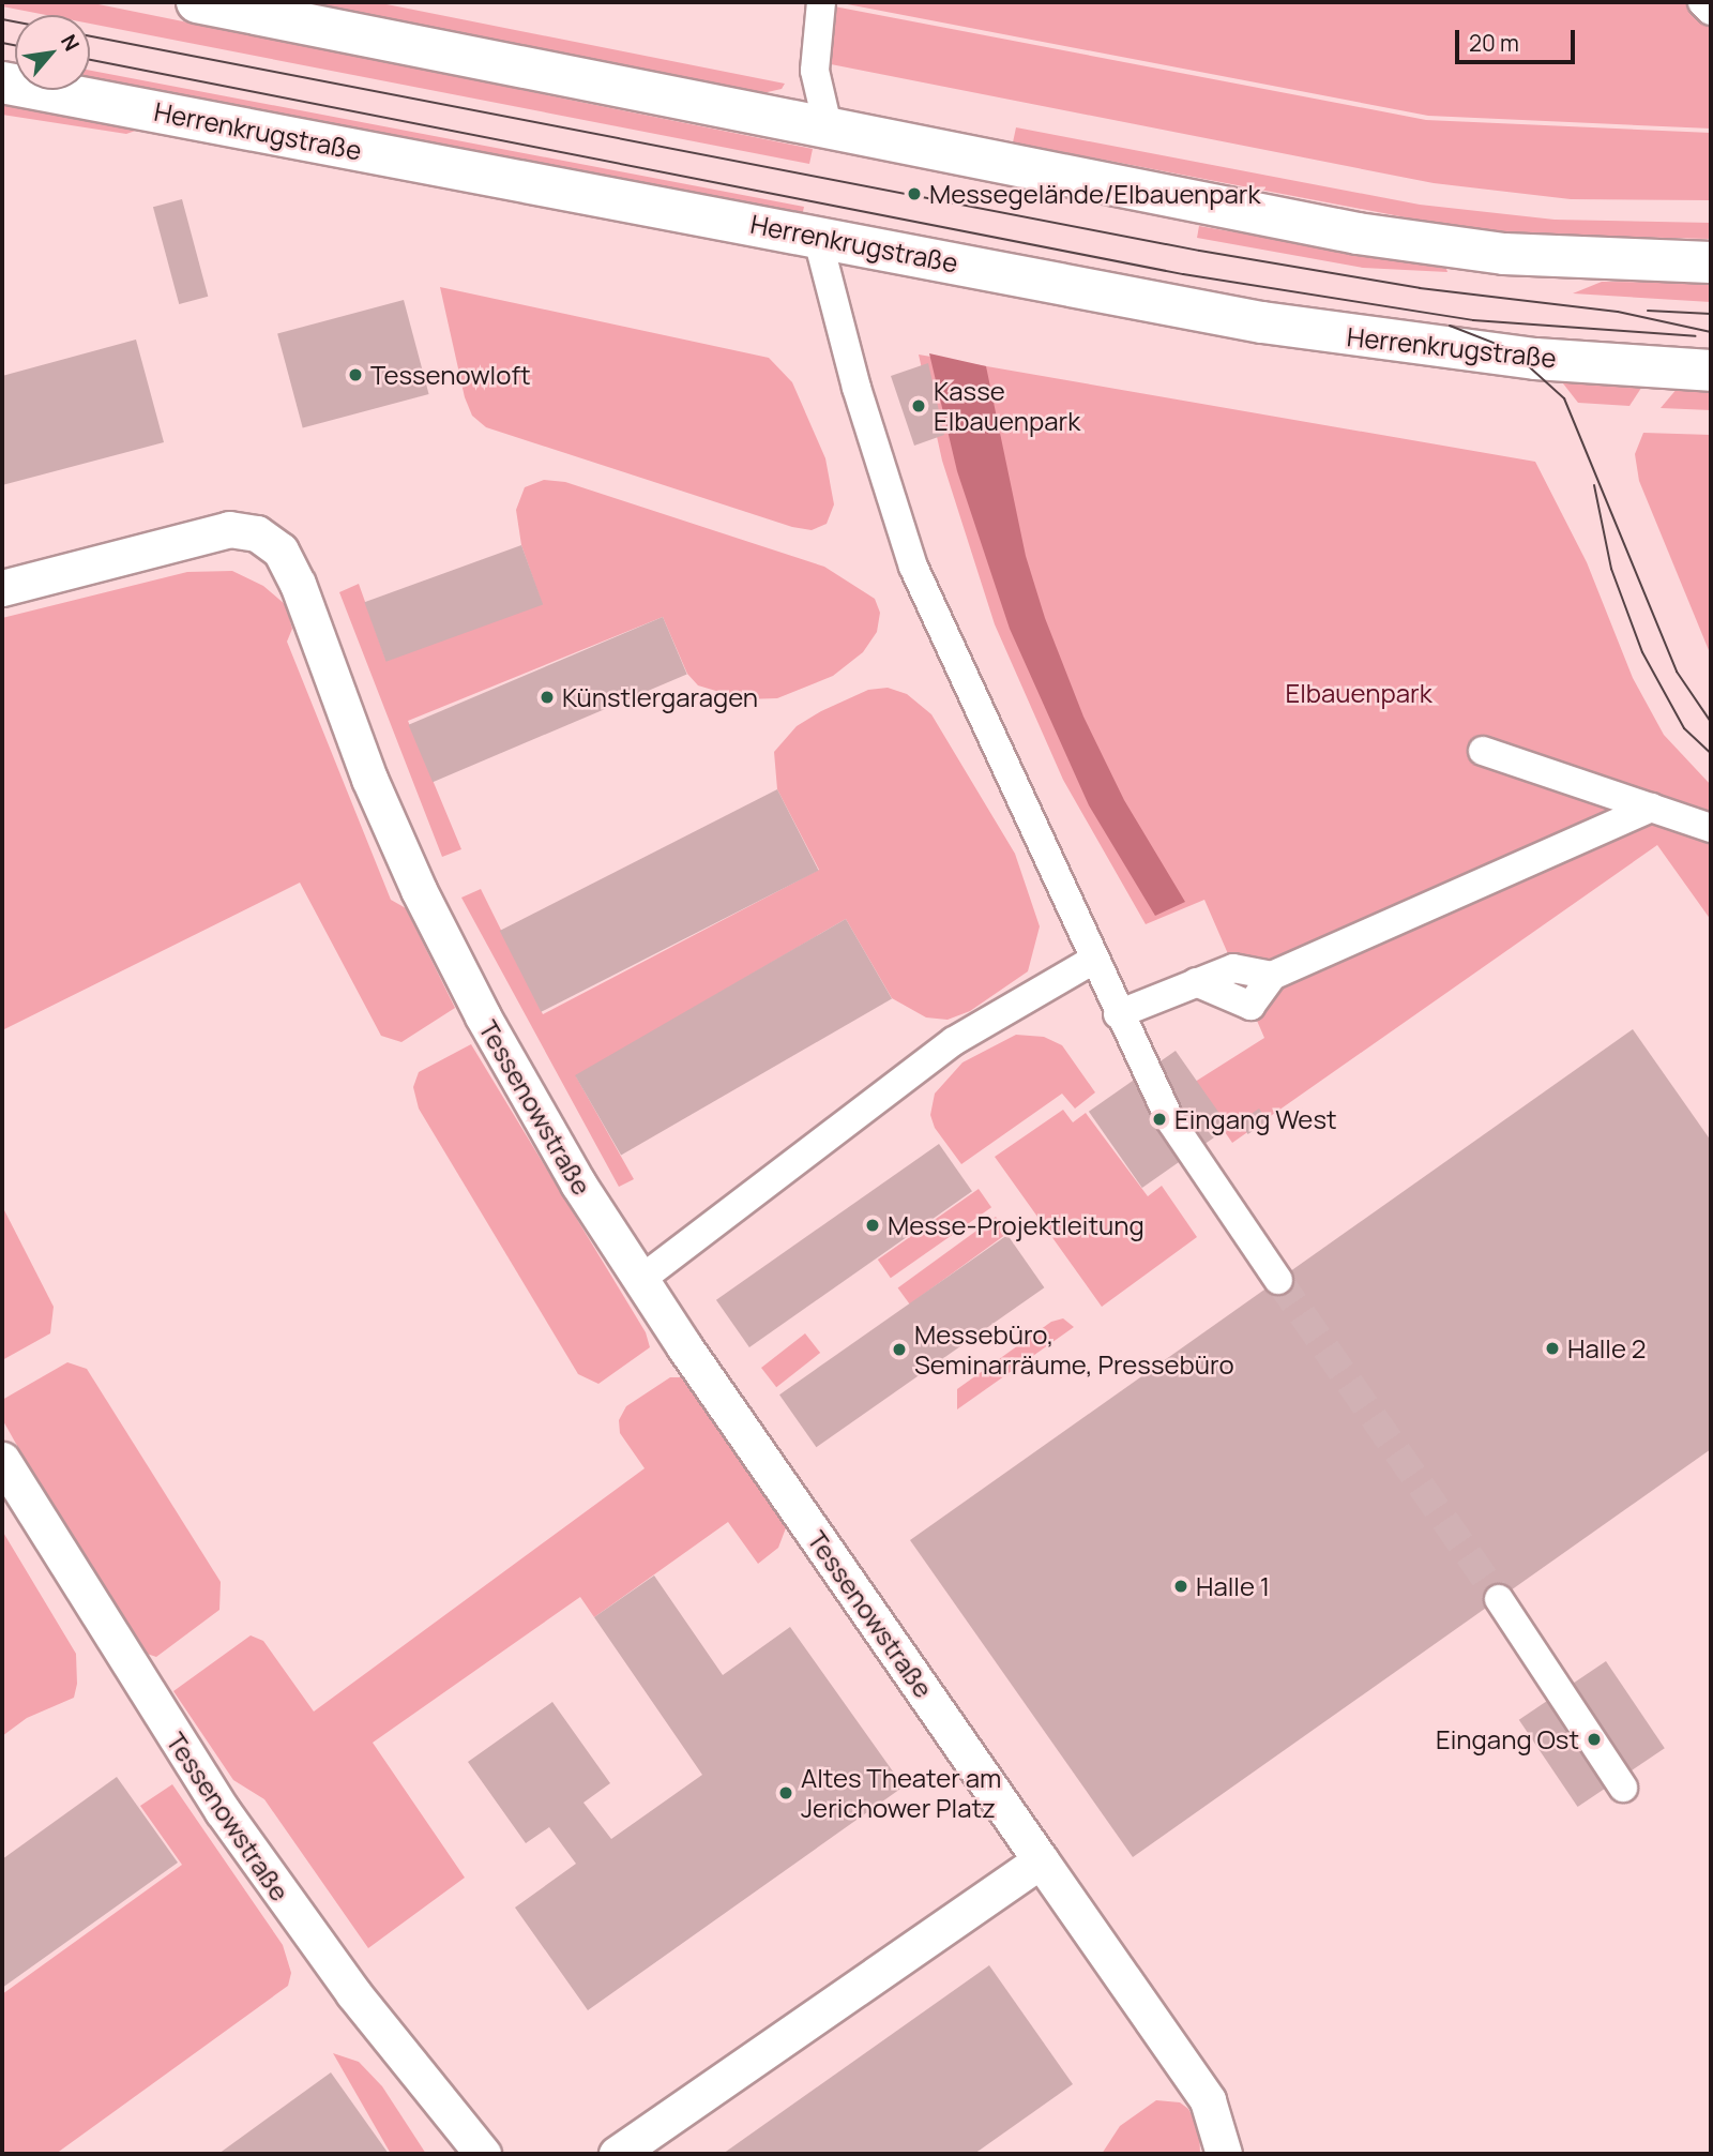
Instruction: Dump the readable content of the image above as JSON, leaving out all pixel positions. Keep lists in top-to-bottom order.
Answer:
{
  "streets": {
    "street": ["Herrenkrugstraße", "Tessenowstraße"]
  },
  "parks": ["Elbauenpark"],
  "places": [
    "Messegelände/Elbauenpark",
    "Tessenowloft",
    "Kasse Elbauenpark",
    "Künstlergaragen",
    "Eingang West",
    "Messe-Projektleitung",
    "Halle 2",
    "Messebüro, Seminarräume, Pressebüro",
    "Halle 1",
    "Eingang Ost",
    "Altes Theater am Jerichower Platz"
  ],
  "scale_bar": "20 m",
  "north": "top right"
}
